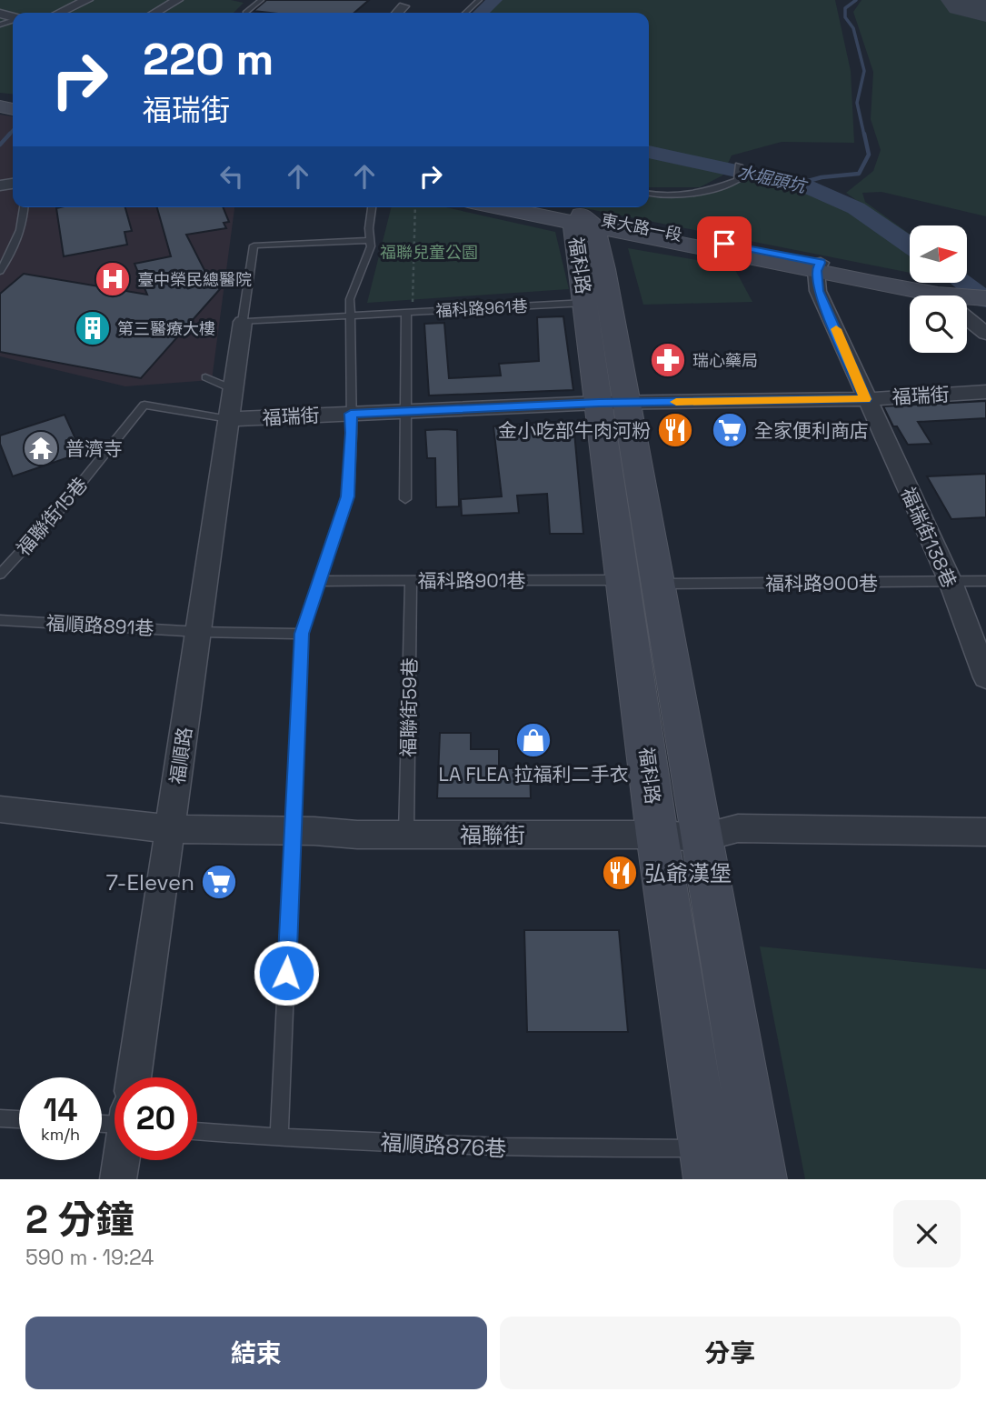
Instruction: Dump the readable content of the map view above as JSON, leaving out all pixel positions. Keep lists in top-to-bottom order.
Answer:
{
  "streets": {
    "street": [
      "東大路一段",
      "福科路",
      "福瑞街",
      "福瑞街138巷",
      "福順路",
      "福聯街"
    ],
    "lane": [
      "福科路961巷",
      "福聯街15巷",
      "福科路901巷",
      "福科路900巷",
      "福順路891巷",
      "福聯街59巷",
      "福順路876巷"
    ]
  },
  "crossings": [
    ["東大路一段", "福科路"],
    ["東大路一段", "福瑞街138巷"],
    ["福科路", "福科路961巷"],
    ["福科路", "福瑞街"],
    ["福科路", "福科路901巷"],
    ["福科路", "福科路900巷"],
    ["福科路", "福聯街"],
    ["福科路", "福順路876巷"],
    ["福瑞街", "福聯街15巷"],
    ["福瑞街", "福瑞街138巷"],
    ["福瑞街", "福順路"],
    ["福聯街15巷", "福順路"],
    ["福瑞街138巷", "福科路900巷"],
    ["福科路901巷", "福科路900巷"],
    ["福科路901巷", "福聯街59巷"],
    ["福順路891巷", "福順路"],
    ["福聯街59巷", "福聯街"],
    ["福順路", "福聯街"]
  ],
  "water": ["水堀頭坑"],
  "parks": ["福聯兒童公園"],
  "places": {
    "hospital": ["臺中榮民總醫院"],
    "building": ["第三醫療大樓"],
    "pharmacy": ["瑞心藥局"],
    "restaurant": ["金小吃部牛肉河粉", "弘爺漢堡"],
    "supermarket": ["全家便利商店", "7-Eleven"],
    "temple": ["普濟寺"],
    "shop": ["LA FLEA 拉福利二手衣"]
  },
  "north": "right",
  "page": {
    "turn": ["220 m", "福瑞街"],
    "speed": "14 km/h",
    "limit": "20",
    "heading": ["2 分鐘", "590 m · 19:24"],
    "buttons": ["結束", "分享"]
  }
}
